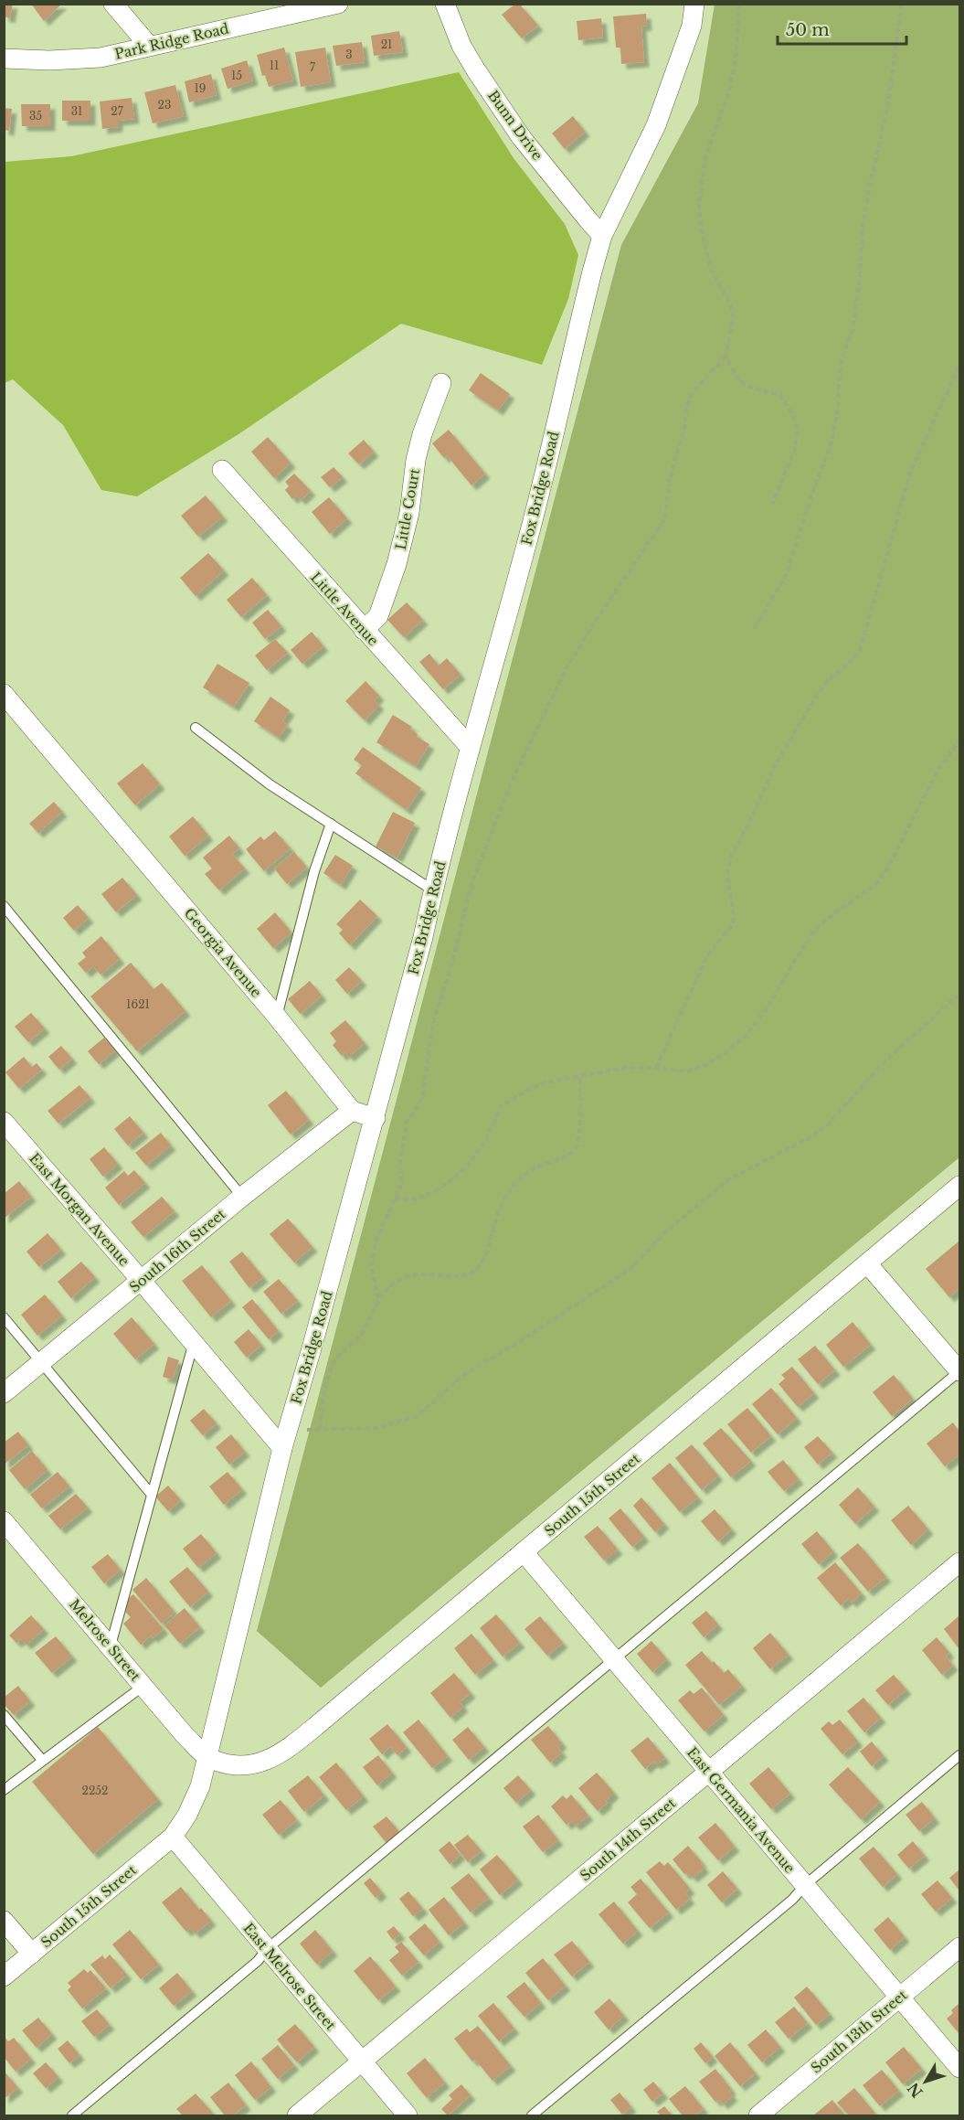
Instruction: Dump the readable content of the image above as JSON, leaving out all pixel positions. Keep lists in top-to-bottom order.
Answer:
{
  "streets": {
    "street": [
      "Park Ridge Road",
      "Bunn Drive",
      "Fox Bridge Road",
      "Little Court",
      "Little Avenue",
      "Georgia Avenue",
      "East Morgan Avenue",
      "South 16th Street",
      "South 15th Street",
      "Melrose Street",
      "East Germania Avenue",
      "South 14th Street",
      "East Melrose Street",
      "South 13th Street"
    ]
  },
  "crossings": [
    ["Bunn Drive", "Fox Bridge Road"],
    ["Fox Bridge Road", "Little Avenue"],
    ["Fox Bridge Road", "East Morgan Avenue"],
    ["Fox Bridge Road", "South 15th Street"],
    ["Fox Bridge Road", "Melrose Street"],
    ["Fox Bridge Road", "East Melrose Street"],
    ["Little Court", "Little Avenue"],
    ["Georgia Avenue", "South 16th Street"],
    ["East Morgan Avenue", "South 16th Street"],
    ["South 15th Street", "Melrose Street"],
    ["South 15th Street", "East Germania Avenue"],
    ["South 15th Street", "East Melrose Street"],
    ["East Germania Avenue", "South 14th Street"],
    ["East Germania Avenue", "South 13th Street"],
    ["South 14th Street", "East Melrose Street"]
  ],
  "house_numbers": [
    "21",
    "3",
    "11",
    "7",
    "15",
    "19",
    "23",
    "31",
    "27",
    "35",
    "1621",
    "2252"
  ],
  "scale_bar": "50 m",
  "north": "bottom left"
}
